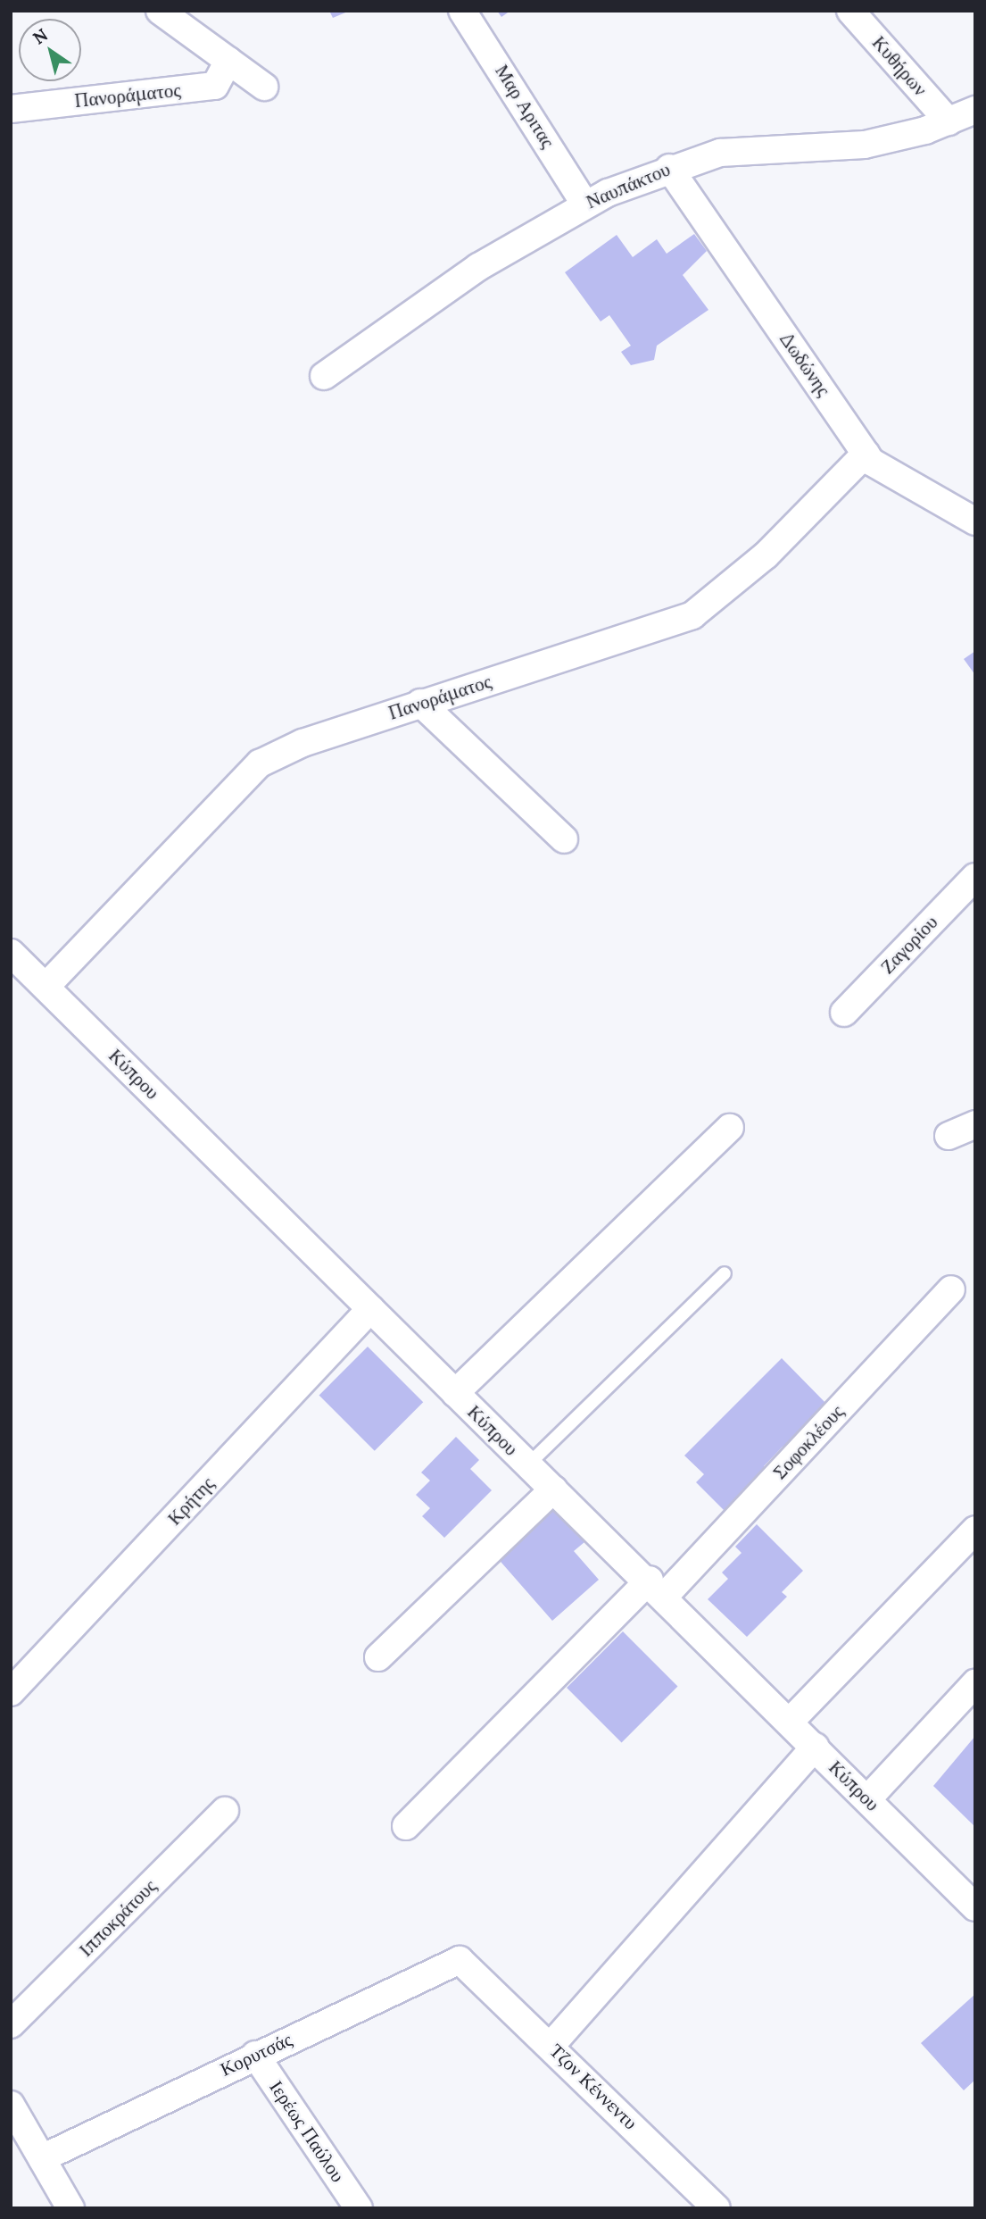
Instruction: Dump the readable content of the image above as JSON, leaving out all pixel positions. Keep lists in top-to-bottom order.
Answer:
{
  "streets": {
    "street": [
      "Κυθήρων",
      "Πανοράματος",
      "Μαρ Αριτας",
      "Ναυπάκτου",
      "Δωδώνης",
      "Ζαγορίου",
      "Κύπρου",
      "Σοφοκλέους",
      "Κρήτης",
      "Ιπποκράτους",
      "Κορυτσάς",
      "Τζον Κέννεντυ",
      "Ιερέως Παύλου"
    ]
  },
  "crossings": [
    ["Κυθήρων", "Ναυπάκτου"],
    ["Πανοράματος", "Δωδώνης"],
    ["Πανοράματος", "Κύπρου"],
    ["Μαρ Αριτας", "Ναυπάκτου"],
    ["Ναυπάκτου", "Δωδώνης"],
    ["Κύπρου", "Σοφοκλέους"],
    ["Κύπρου", "Κρήτης"],
    ["Κορυτσάς", "Τζον Κέννεντυ"],
    ["Κορυτσάς", "Ιερέως Παύλου"]
  ],
  "north": "top left"
}
